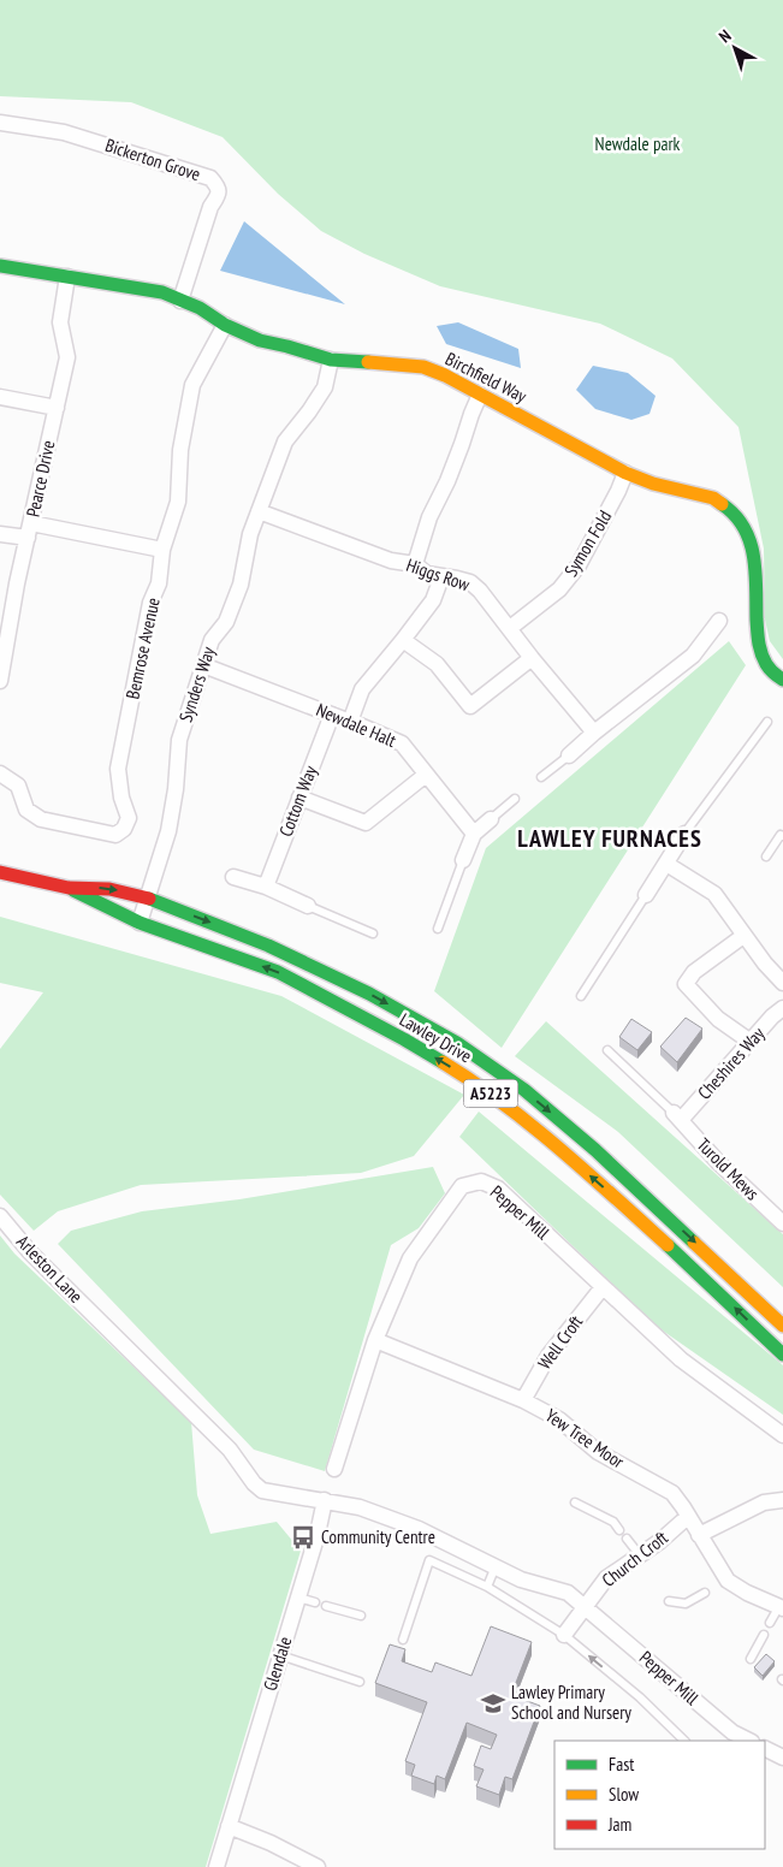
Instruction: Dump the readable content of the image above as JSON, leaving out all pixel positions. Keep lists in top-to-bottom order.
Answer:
{
  "streets": {
    "main road": ["Birchfield Way", "Lawley Drive", "A5223"],
    "street": [
      "Bickerton Grove",
      "Pearce Drive",
      "Symon Fold",
      "Higgs Row",
      "Bemrose Avenue",
      "Synders Way",
      "Newdale Halt",
      "Cottom Way",
      "Cheshires Way",
      "Turold Mews",
      "Pepper Mill",
      "Arleston Lane",
      "Well Croft",
      "Yew Tree Moor",
      "Church Croft",
      "Glendale"
    ]
  },
  "crossings": [
    ["Bickerton Grove", "Birchfield Way"],
    ["Birchfield Way", "Pearce Drive"],
    ["Birchfield Way", "Symon Fold"],
    ["Birchfield Way", "Bemrose Avenue"],
    ["Birchfield Way", "Synders Way"],
    ["Symon Fold", "Higgs Row"],
    ["Higgs Row", "Synders Way"],
    ["Synders Way", "Newdale Halt"],
    ["Synders Way", "Lawley Drive"],
    ["Newdale Halt", "Cottom Way"],
    ["Cheshires Way", "Turold Mews"],
    ["Pepper Mill", "Arleston Lane"],
    ["Pepper Mill", "Well Croft"],
    ["Pepper Mill", "Yew Tree Moor"],
    ["Pepper Mill", "Church Croft"],
    ["Pepper Mill", "Glendale"],
    ["Arleston Lane", "Glendale"],
    ["Well Croft", "Yew Tree Moor"],
    ["Yew Tree Moor", "Church Croft"]
  ],
  "districts": ["LAWLEY FURNACES"],
  "parks": ["Newdale park"],
  "places": {
    "bus stop": ["Community Centre"],
    "school or university": ["Lawley Primary School and Nursery"]
  },
  "legend": ["Fast", "Slow", "Jam"],
  "north": "top left"
}
